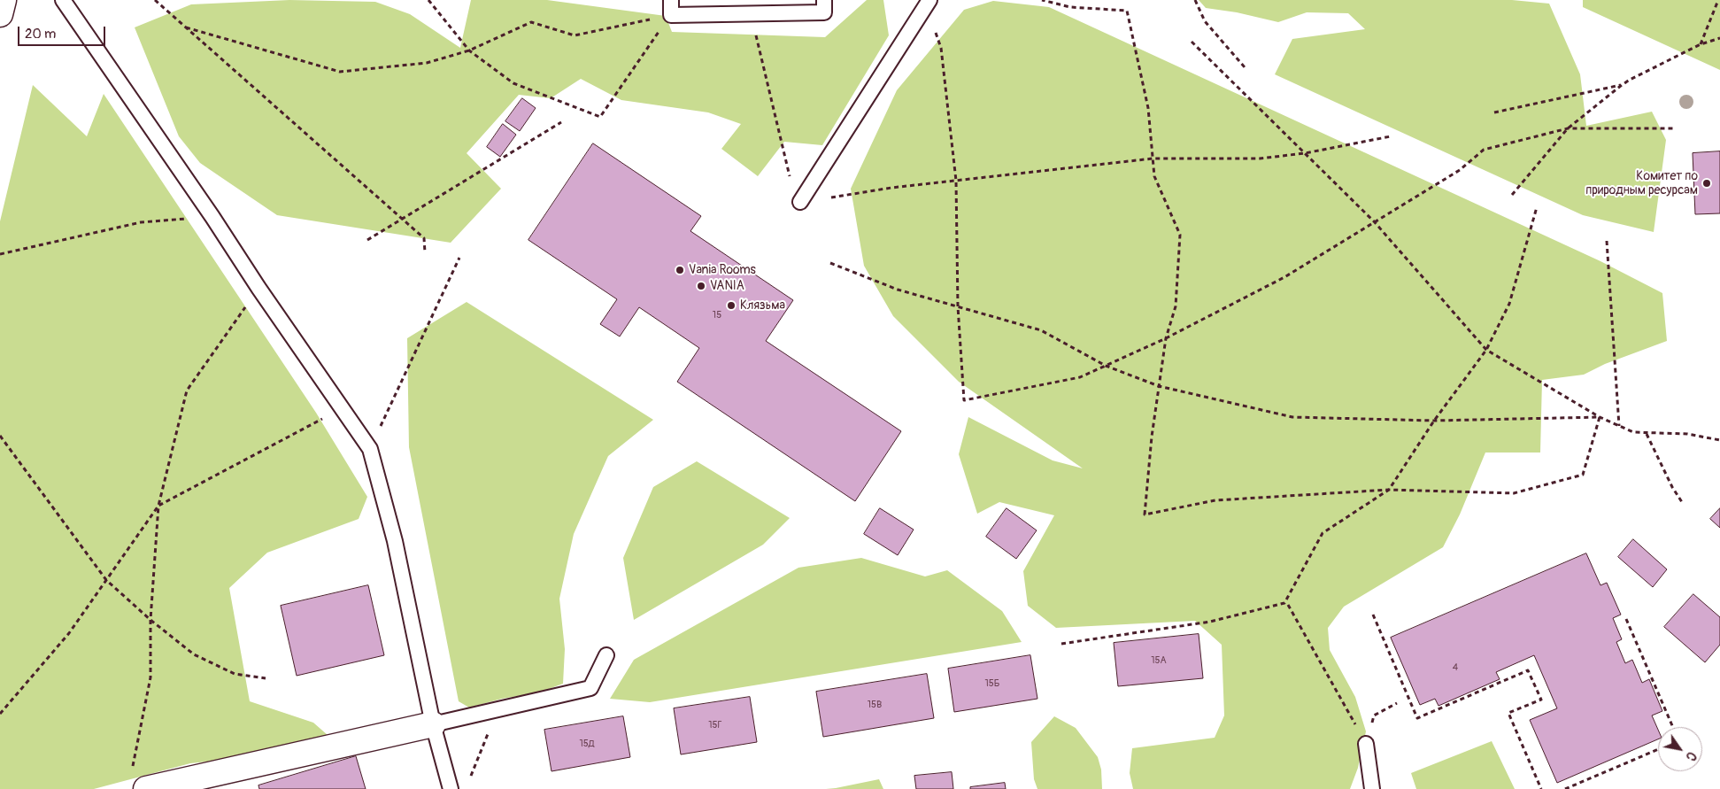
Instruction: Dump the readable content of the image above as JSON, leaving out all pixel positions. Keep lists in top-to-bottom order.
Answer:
{
  "places": [
    "Комитет по природным ресурсам",
    "Vania Rooms",
    "VANIA",
    "Клязьма"
  ],
  "house_numbers": [
    "15",
    "15А",
    "4",
    "15Б",
    "15В",
    "15Г",
    "15Д"
  ],
  "scale_bar": "20 m",
  "north": "bottom right"
}
